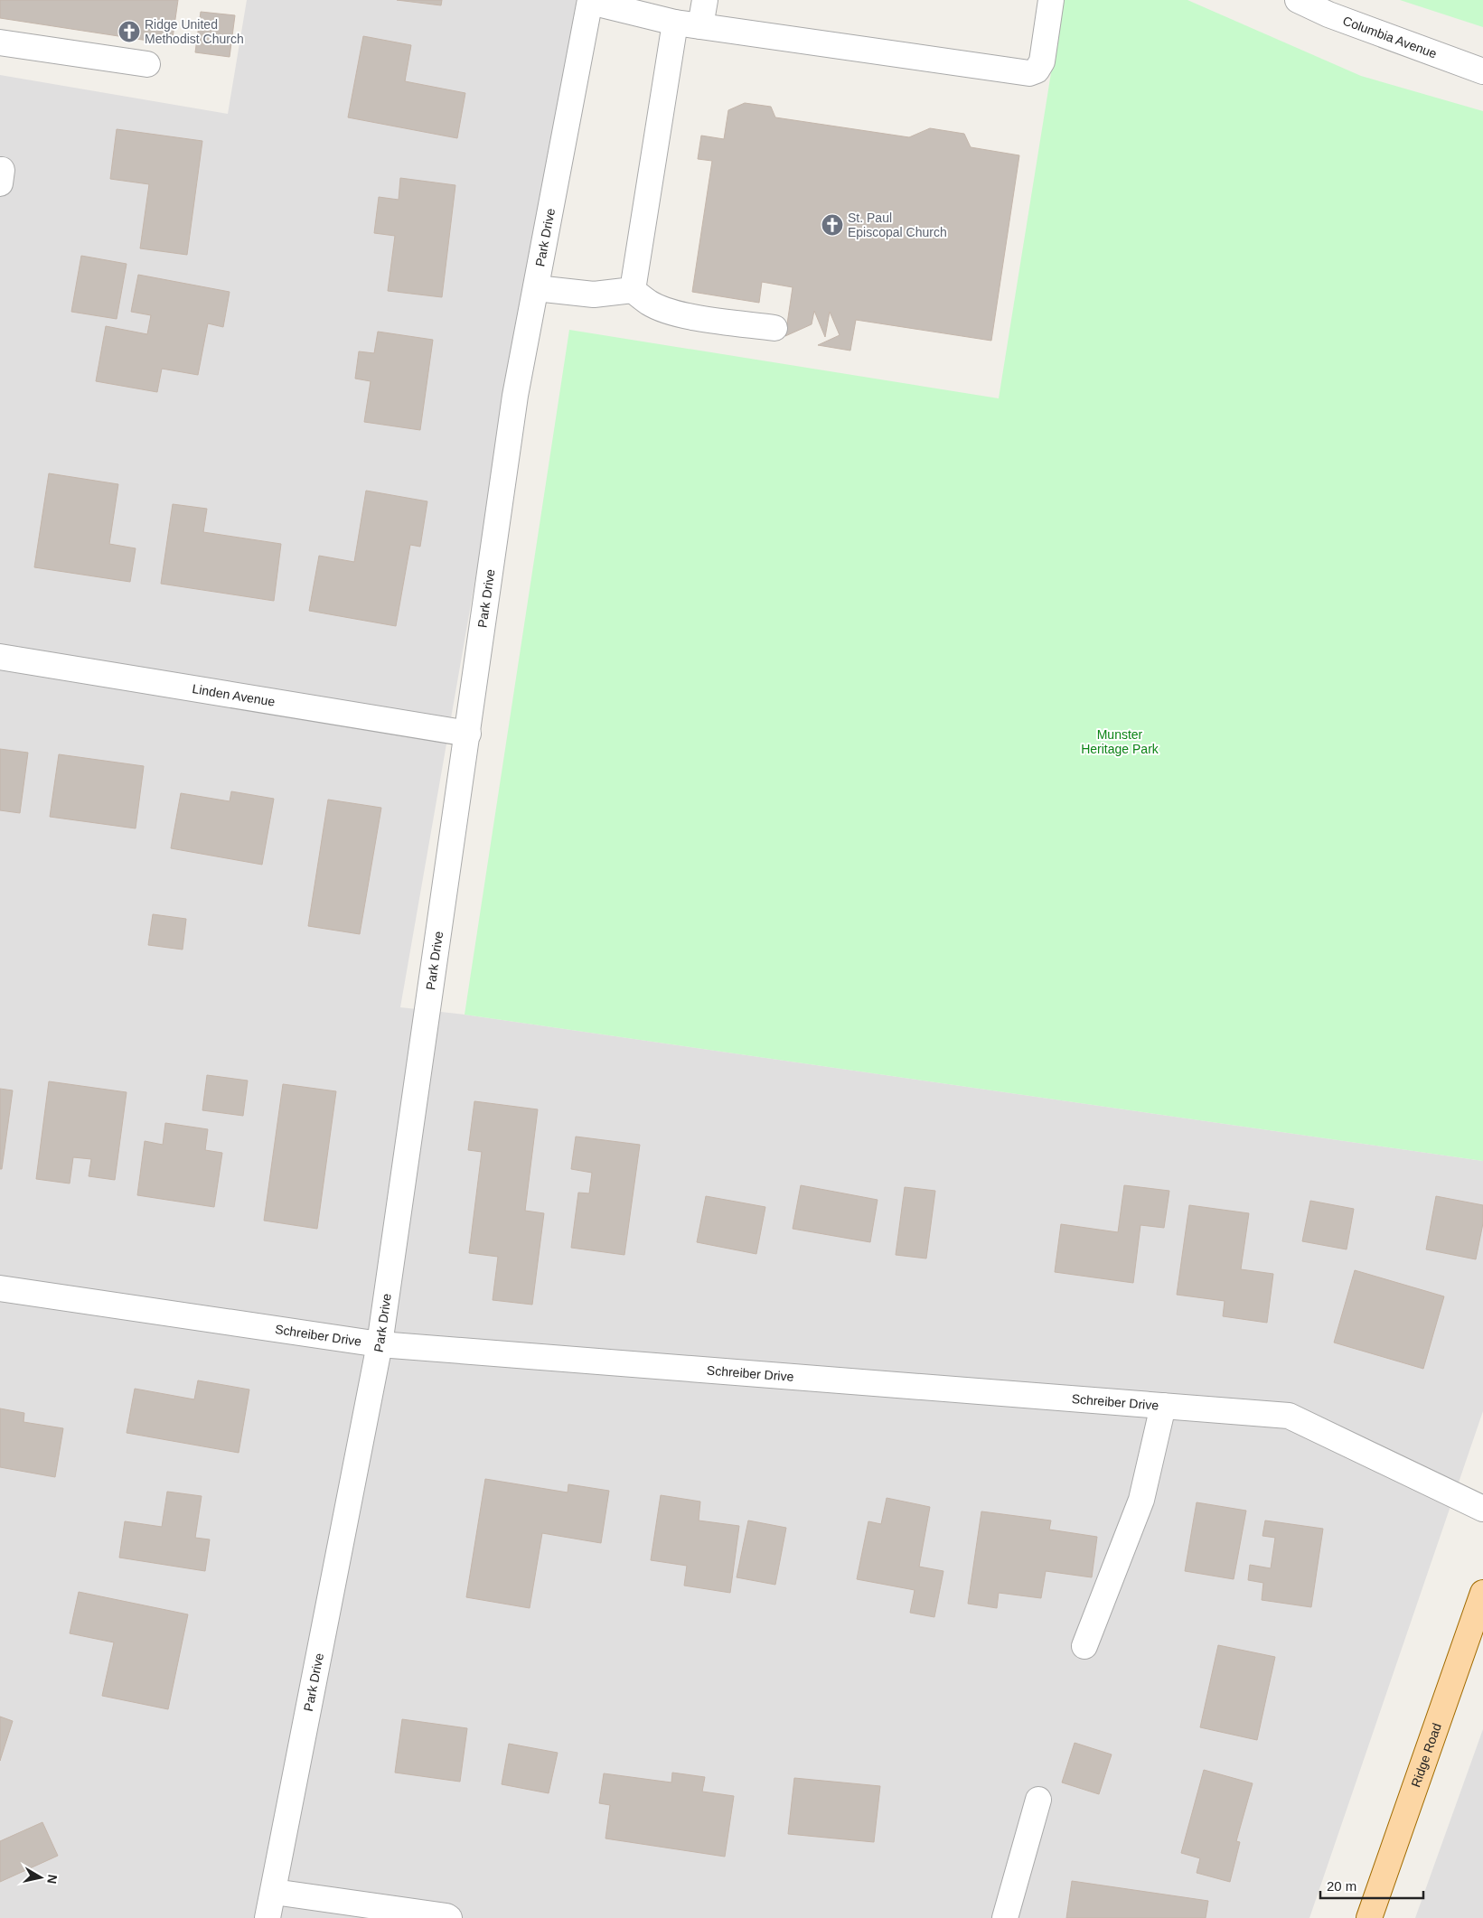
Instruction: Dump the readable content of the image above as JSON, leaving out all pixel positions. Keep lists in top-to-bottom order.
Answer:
{
  "streets": {
    "main road": ["Ridge Road"],
    "street": [
      "Columbia Avenue",
      "Park Drive",
      "Linden Avenue",
      "Schreiber Drive"
    ]
  },
  "crossings": [
    ["Park Drive", "Linden Avenue"],
    ["Park Drive", "Schreiber Drive"]
  ],
  "parks": ["Munster Heritage Park"],
  "places": {
    "church": ["Ridge United Methodist Church", "St. Paul Episcopal Church"]
  },
  "scale_bar": "20 m",
  "north": "right"
}
